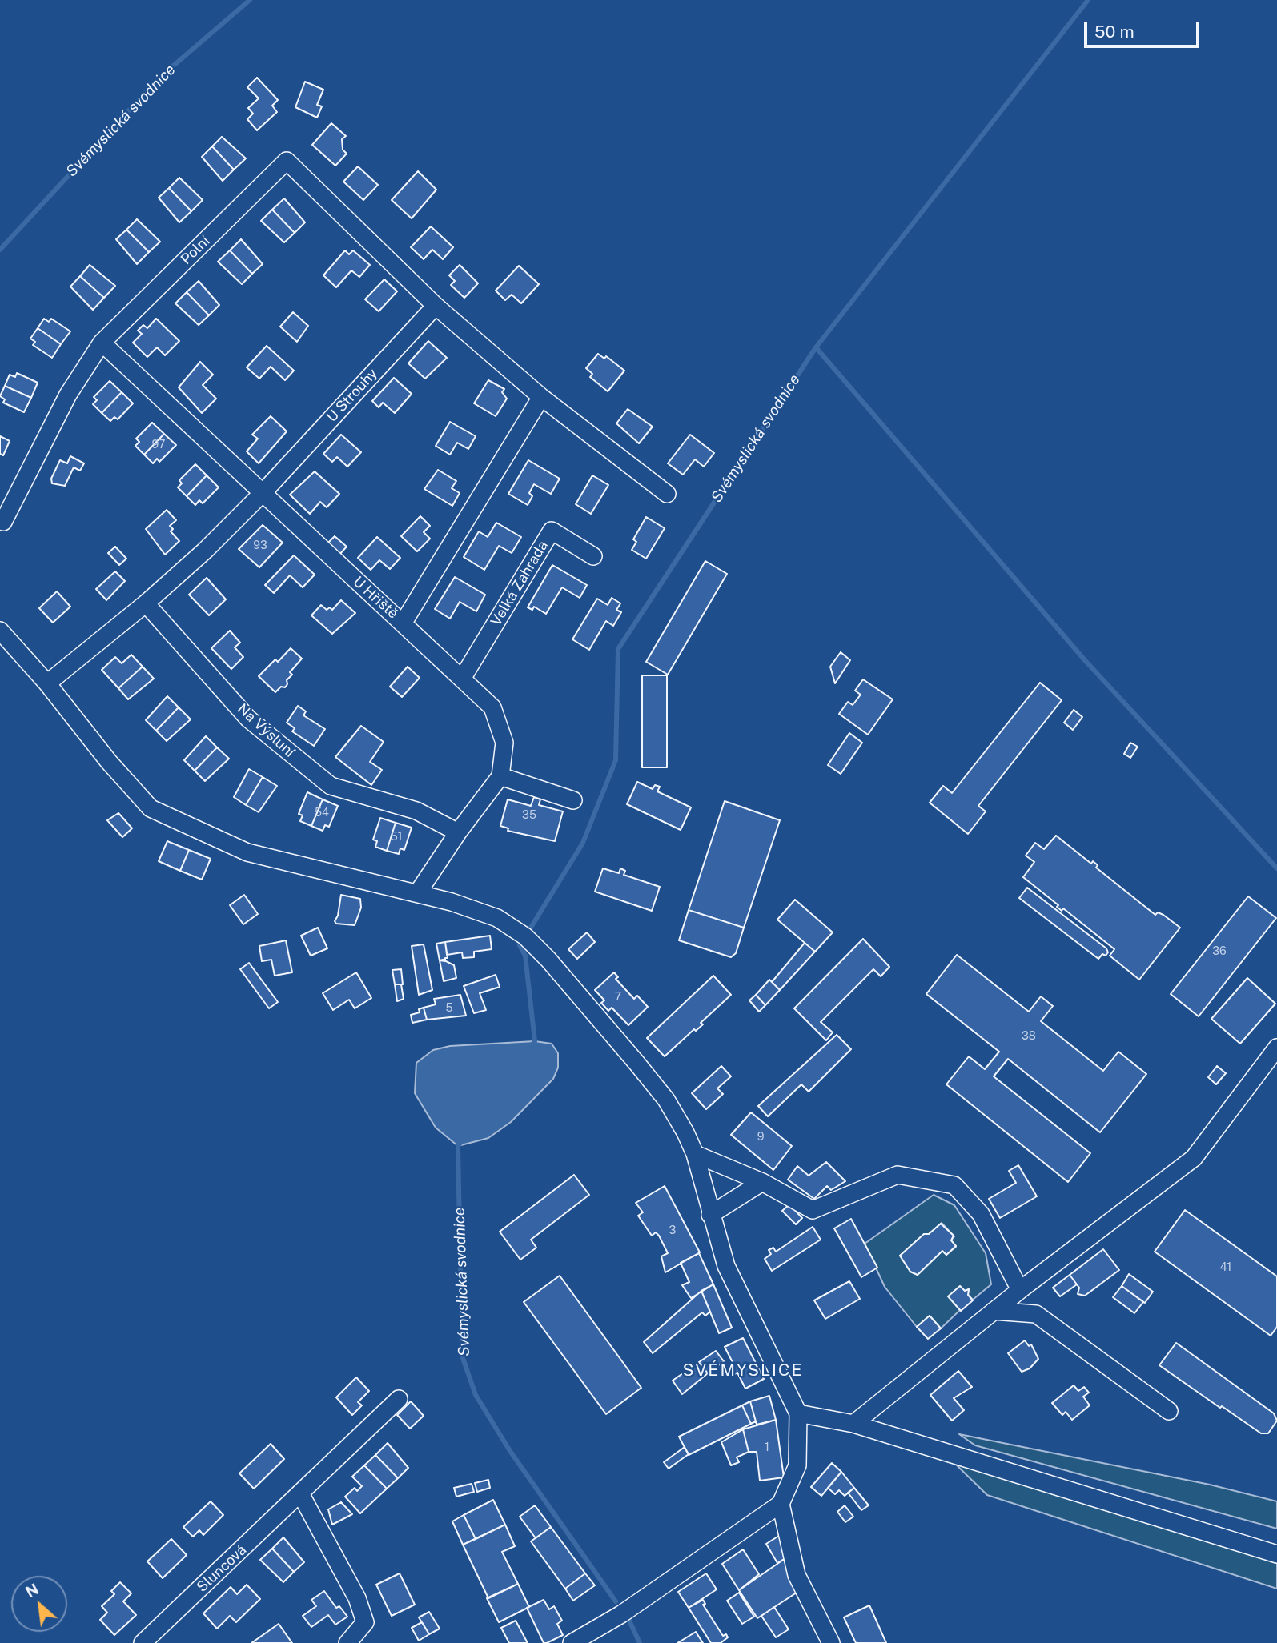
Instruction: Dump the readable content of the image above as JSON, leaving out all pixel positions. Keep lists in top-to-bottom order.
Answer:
{
  "streets": {
    "street": [
      "Polní",
      "U Strouhy",
      "Velká Zahrada",
      "U Hřiště",
      "Na Výsluní",
      "Sluncová"
    ]
  },
  "crossings": [
    ["Polní", "U Strouhy"],
    ["Polní", "U Hřiště"],
    ["U Strouhy", "U Hřiště"],
    ["U Strouhy", "Na Výsluní"],
    ["Velká Zahrada", "U Hřiště"]
  ],
  "districts": ["SVÉMYSLICE"],
  "water": ["Svémyslická svodnice"],
  "house_numbers": [
    "97",
    "93",
    "54",
    "35",
    "51",
    "36",
    "7",
    "5",
    "38",
    "9",
    "3",
    "41",
    "1"
  ],
  "scale_bar": "50 m",
  "north": "top left"
}
